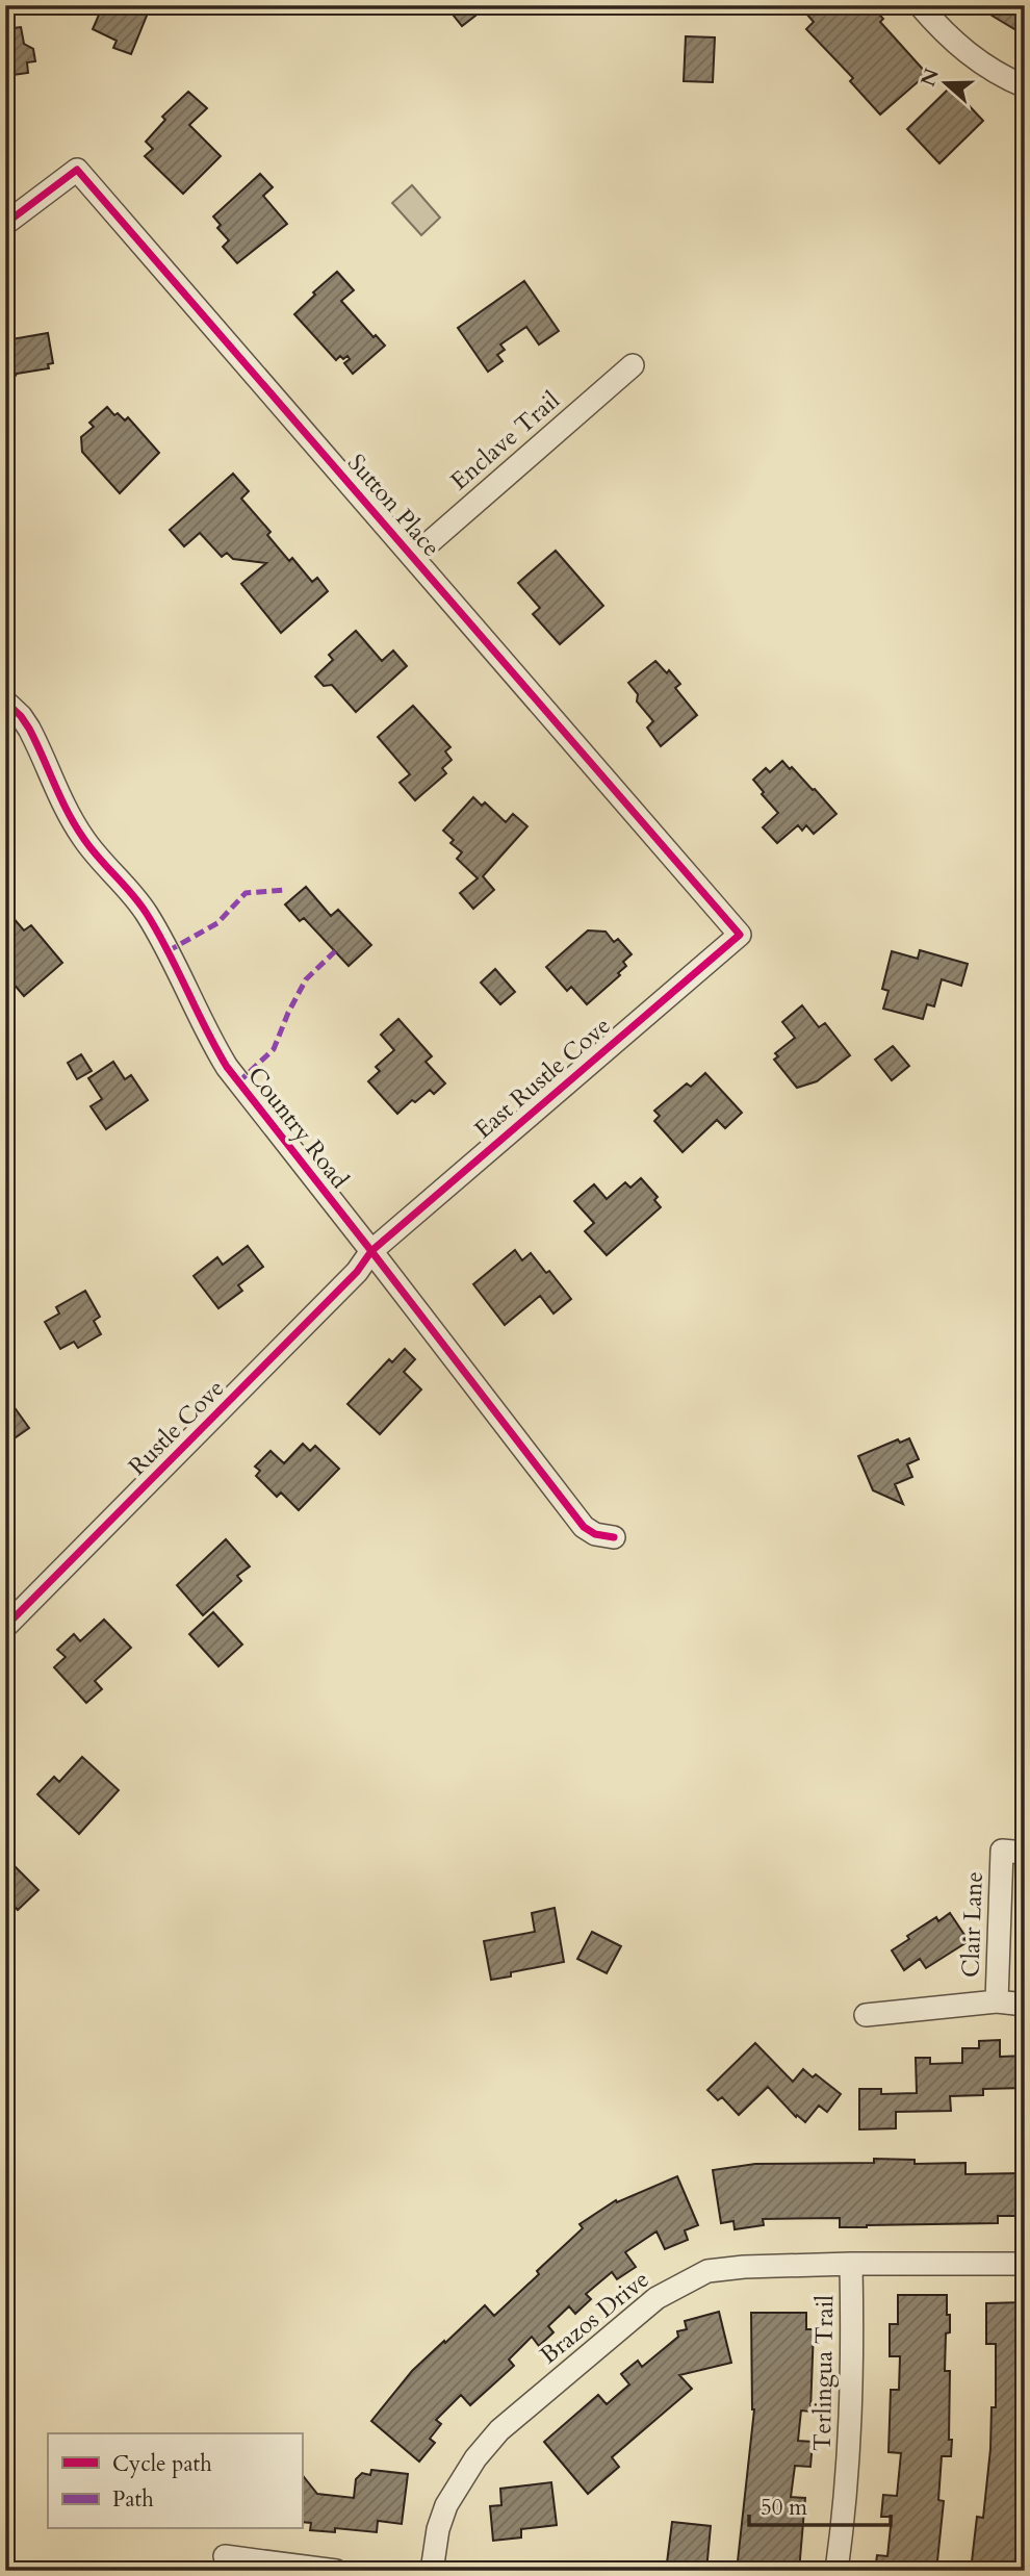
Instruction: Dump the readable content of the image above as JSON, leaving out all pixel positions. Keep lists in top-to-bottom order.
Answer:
{
  "streets": {
    "street": [
      "Enclave Trail",
      "Sutton Place",
      "East Rustle Cove",
      "Country Road",
      "Rustle Cove",
      "Clair Lane",
      "Brazos Drive",
      "Terlingua Trail"
    ]
  },
  "crossings": [
    ["Enclave Trail", "Sutton Place"],
    ["Sutton Place", "East Rustle Cove"],
    ["East Rustle Cove", "Country Road"],
    ["East Rustle Cove", "Rustle Cove"],
    ["Country Road", "Rustle Cove"],
    ["Brazos Drive", "Terlingua Trail"]
  ],
  "legend": ["Cycle path", "Path"],
  "scale_bar": "50 m",
  "north": "left"
}
